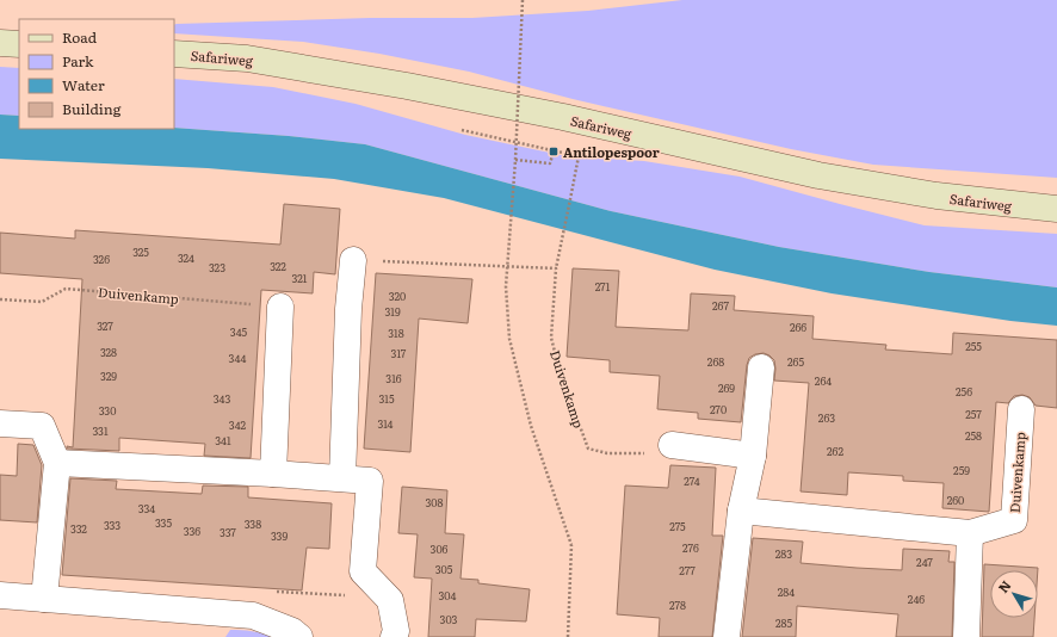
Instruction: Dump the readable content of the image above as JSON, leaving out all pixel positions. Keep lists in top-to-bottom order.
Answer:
{
  "streets": {
    "street": ["Safariweg", "Duivenkamp"]
  },
  "places": {
    "transit": ["Antilopespoor"]
  },
  "house_numbers": [
    "325",
    "324",
    "326",
    "322",
    "323",
    "321",
    "271",
    "320",
    "267",
    "319",
    "327",
    "266",
    "345",
    "318",
    "255",
    "328",
    "317",
    "344",
    "268",
    "265",
    "329",
    "316",
    "264",
    "269",
    "256",
    "343",
    "315",
    "270",
    "330",
    "257",
    "263",
    "314",
    "342",
    "331",
    "258",
    "341",
    "262",
    "259",
    "274",
    "260",
    "308",
    "334",
    "335",
    "338",
    "333",
    "275",
    "332",
    "336",
    "337",
    "339",
    "276",
    "306",
    "283",
    "247",
    "305",
    "277",
    "284",
    "304",
    "246",
    "278",
    "303",
    "285"
  ],
  "legend": [
    "Road",
    "Park",
    "Water",
    "Building"
  ],
  "north": "top left"
}
